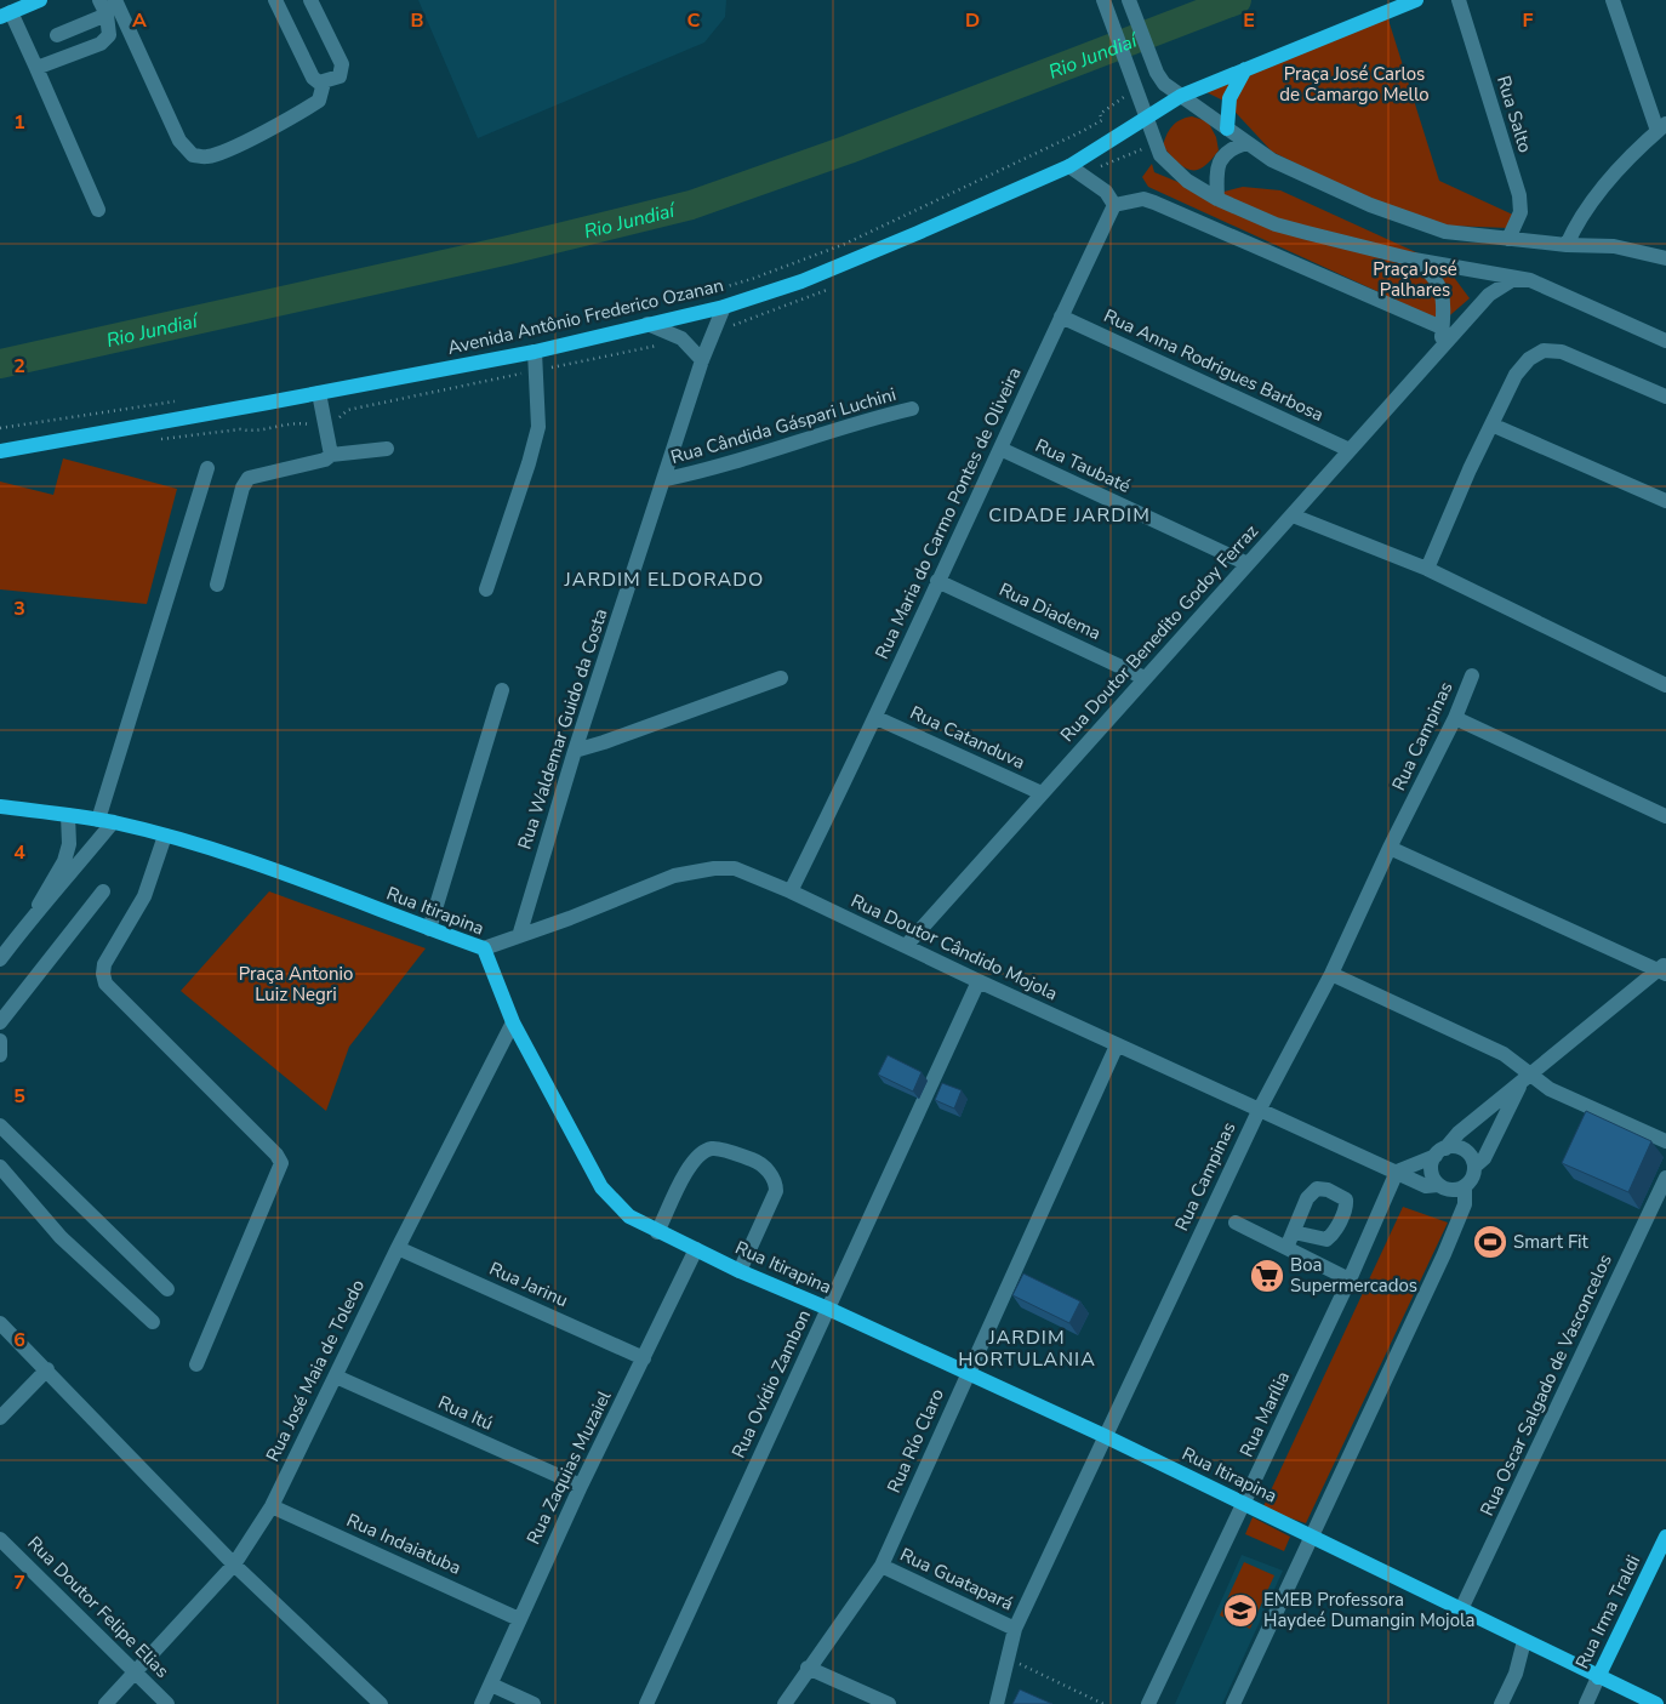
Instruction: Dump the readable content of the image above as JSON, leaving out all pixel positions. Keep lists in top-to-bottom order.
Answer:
{
  "streets": {
    "main road": ["Avenida Antônio Frederico Ozanan", "Rua Itirapina", "Rua Irma Traldi"],
    "street": [
      "Rua Salto",
      "Rua Anna Rodrigues Barbosa",
      "Rua Cândida Gáspari Luchini",
      "Rua Taubaté",
      "Rua Maria do Carmo Pontes de Oliveira",
      "Rua Diadema",
      "Rua Doutor Benedito Godoy Ferraz",
      "Rua Waldemar Guido da Costa",
      "Rua Campinas",
      "Rua Catanduva",
      "Rua Doutor Cândido Mojola",
      "Rua Jarinu",
      "Rua José Maia de Toledo",
      "Rua Ovídio Zambon",
      "Rua Oscar Salgado de Vasconcelos",
      "Rua Itú",
      "Rua Marília",
      "Rua Río Claro",
      "Rua Zaquias Muzaiel",
      "Rua Indaiatuba",
      "Rua Guatapará",
      "Rua Doutor Felipe Elias"
    ]
  },
  "crossings": [
    ["Avenida Antônio Frederico Ozanan", "Rua Waldemar Guido da Costa"],
    ["Rua Anna Rodrigues Barbosa", "Rua Maria do Carmo Pontes de Oliveira"],
    ["Rua Anna Rodrigues Barbosa", "Rua Doutor Benedito Godoy Ferraz"],
    ["Rua Cândida Gáspari Luchini", "Rua Waldemar Guido da Costa"],
    ["Rua Taubaté", "Rua Maria do Carmo Pontes de Oliveira"],
    ["Rua Taubaté", "Rua Doutor Benedito Godoy Ferraz"],
    ["Rua Maria do Carmo Pontes de Oliveira", "Rua Diadema"],
    ["Rua Maria do Carmo Pontes de Oliveira", "Rua Catanduva"],
    ["Rua Maria do Carmo Pontes de Oliveira", "Rua Doutor Cândido Mojola"],
    ["Rua Diadema", "Rua Doutor Benedito Godoy Ferraz"],
    ["Rua Doutor Benedito Godoy Ferraz", "Rua Catanduva"],
    ["Rua Doutor Benedito Godoy Ferraz", "Rua Doutor Cândido Mojola"],
    ["Rua Waldemar Guido da Costa", "Rua Doutor Cândido Mojola"],
    ["Rua Campinas", "Rua Itirapina"],
    ["Rua Campinas", "Rua Doutor Cândido Mojola"],
    ["Rua Campinas", "Rua Guatapará"],
    ["Rua Itirapina", "Rua Doutor Cândido Mojola"],
    ["Rua Itirapina", "Rua José Maia de Toledo"],
    ["Rua Itirapina", "Rua Ovídio Zambon"],
    ["Rua Itirapina", "Rua Oscar Salgado de Vasconcelos"],
    ["Rua Itirapina", "Rua Marília"],
    ["Rua Itirapina", "Rua Río Claro"],
    ["Rua Itirapina", "Rua Zaquias Muzaiel"],
    ["Rua Itirapina", "Rua Irma Traldi"],
    ["Rua Doutor Cândido Mojola", "Rua Ovídio Zambon"],
    ["Rua Doutor Cândido Mojola", "Rua Marília"],
    ["Rua Doutor Cândido Mojola", "Rua Río Claro"],
    ["Rua Jarinu", "Rua José Maia de Toledo"],
    ["Rua Jarinu", "Rua Zaquias Muzaiel"],
    ["Rua José Maia de Toledo", "Rua Itú"],
    ["Rua José Maia de Toledo", "Rua Indaiatuba"],
    ["Rua José Maia de Toledo", "Rua Doutor Felipe Elias"],
    ["Rua Itú", "Rua Zaquias Muzaiel"],
    ["Rua Río Claro", "Rua Guatapará"],
    ["Rua Zaquias Muzaiel", "Rua Indaiatuba"]
  ],
  "districts": ["CIDADE JARDIM", "JARDIM ELDORADO", "JARDIM HORTULANIA"],
  "water": ["Rio Jundiaí"],
  "parks": ["Praça José Carlos de Camargo Mello", "Praça José Palhares", "Praça Antonio Luiz Negri"],
  "places": {
    "sports": ["Smart Fit"],
    "supermarket": ["Boa Supermercados"],
    "school or university": ["EMEB Professora Haydeé Dumangin Mojola"]
  },
  "grid": {
    "columns": [
      "A",
      "B",
      "C",
      "D",
      "E",
      "F"
    ],
    "rows": [
      "1",
      "2",
      "3",
      "4",
      "5",
      "6",
      "7"
    ]
  }
}
